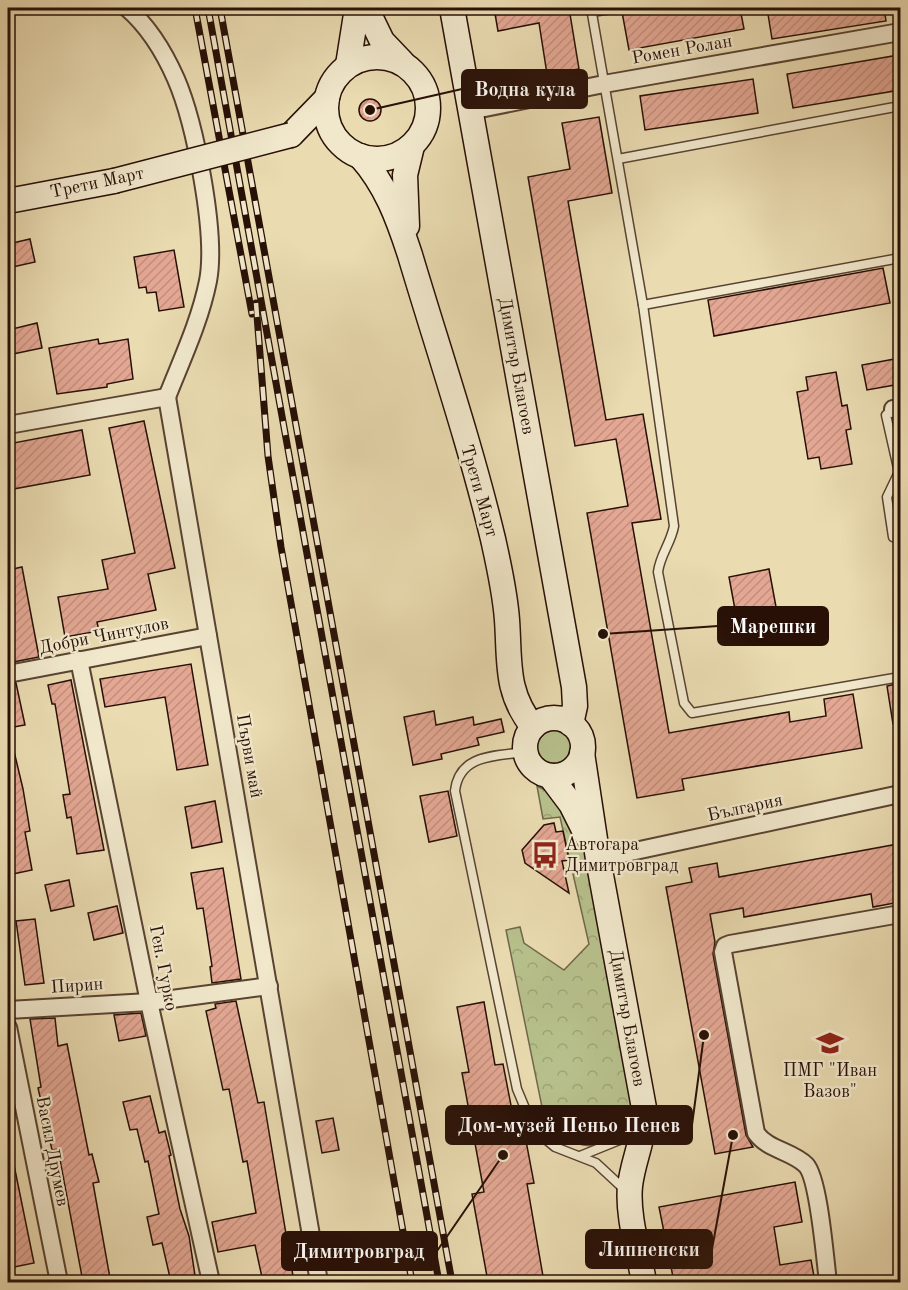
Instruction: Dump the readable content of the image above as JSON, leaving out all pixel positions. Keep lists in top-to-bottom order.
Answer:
{
  "streets": {
    "street": [
      "Ромен Ролан",
      "Трети Март",
      "Димитър Благоев",
      "Добри Чинтулов",
      "Първи май",
      "България",
      "Ген. Гурко",
      "Пирин",
      "Васил Друмев"
    ]
  },
  "crossings": [
    ["Ромен Ролан", "Димитър Благоев"],
    ["Трети Март", "Димитър Благоев"],
    ["Димитър Благоев", "България"],
    ["Добри Чинтулов", "Първи май"],
    ["Добри Чинтулов", "Ген. Гурко"],
    ["Първи май", "Пирин"],
    ["Ген. Гурко", "Пирин"]
  ],
  "places": {
    "other": [
      "Водна кула",
      "Марешки",
      "Дом-музей Пеньо Пенев",
      "Липненски",
      "Димитровград"
    ],
    "bus stop": ["Автогара Димитровград"],
    "school or university": ["ПМГ \"Иван Вазов\""]
  }
}
